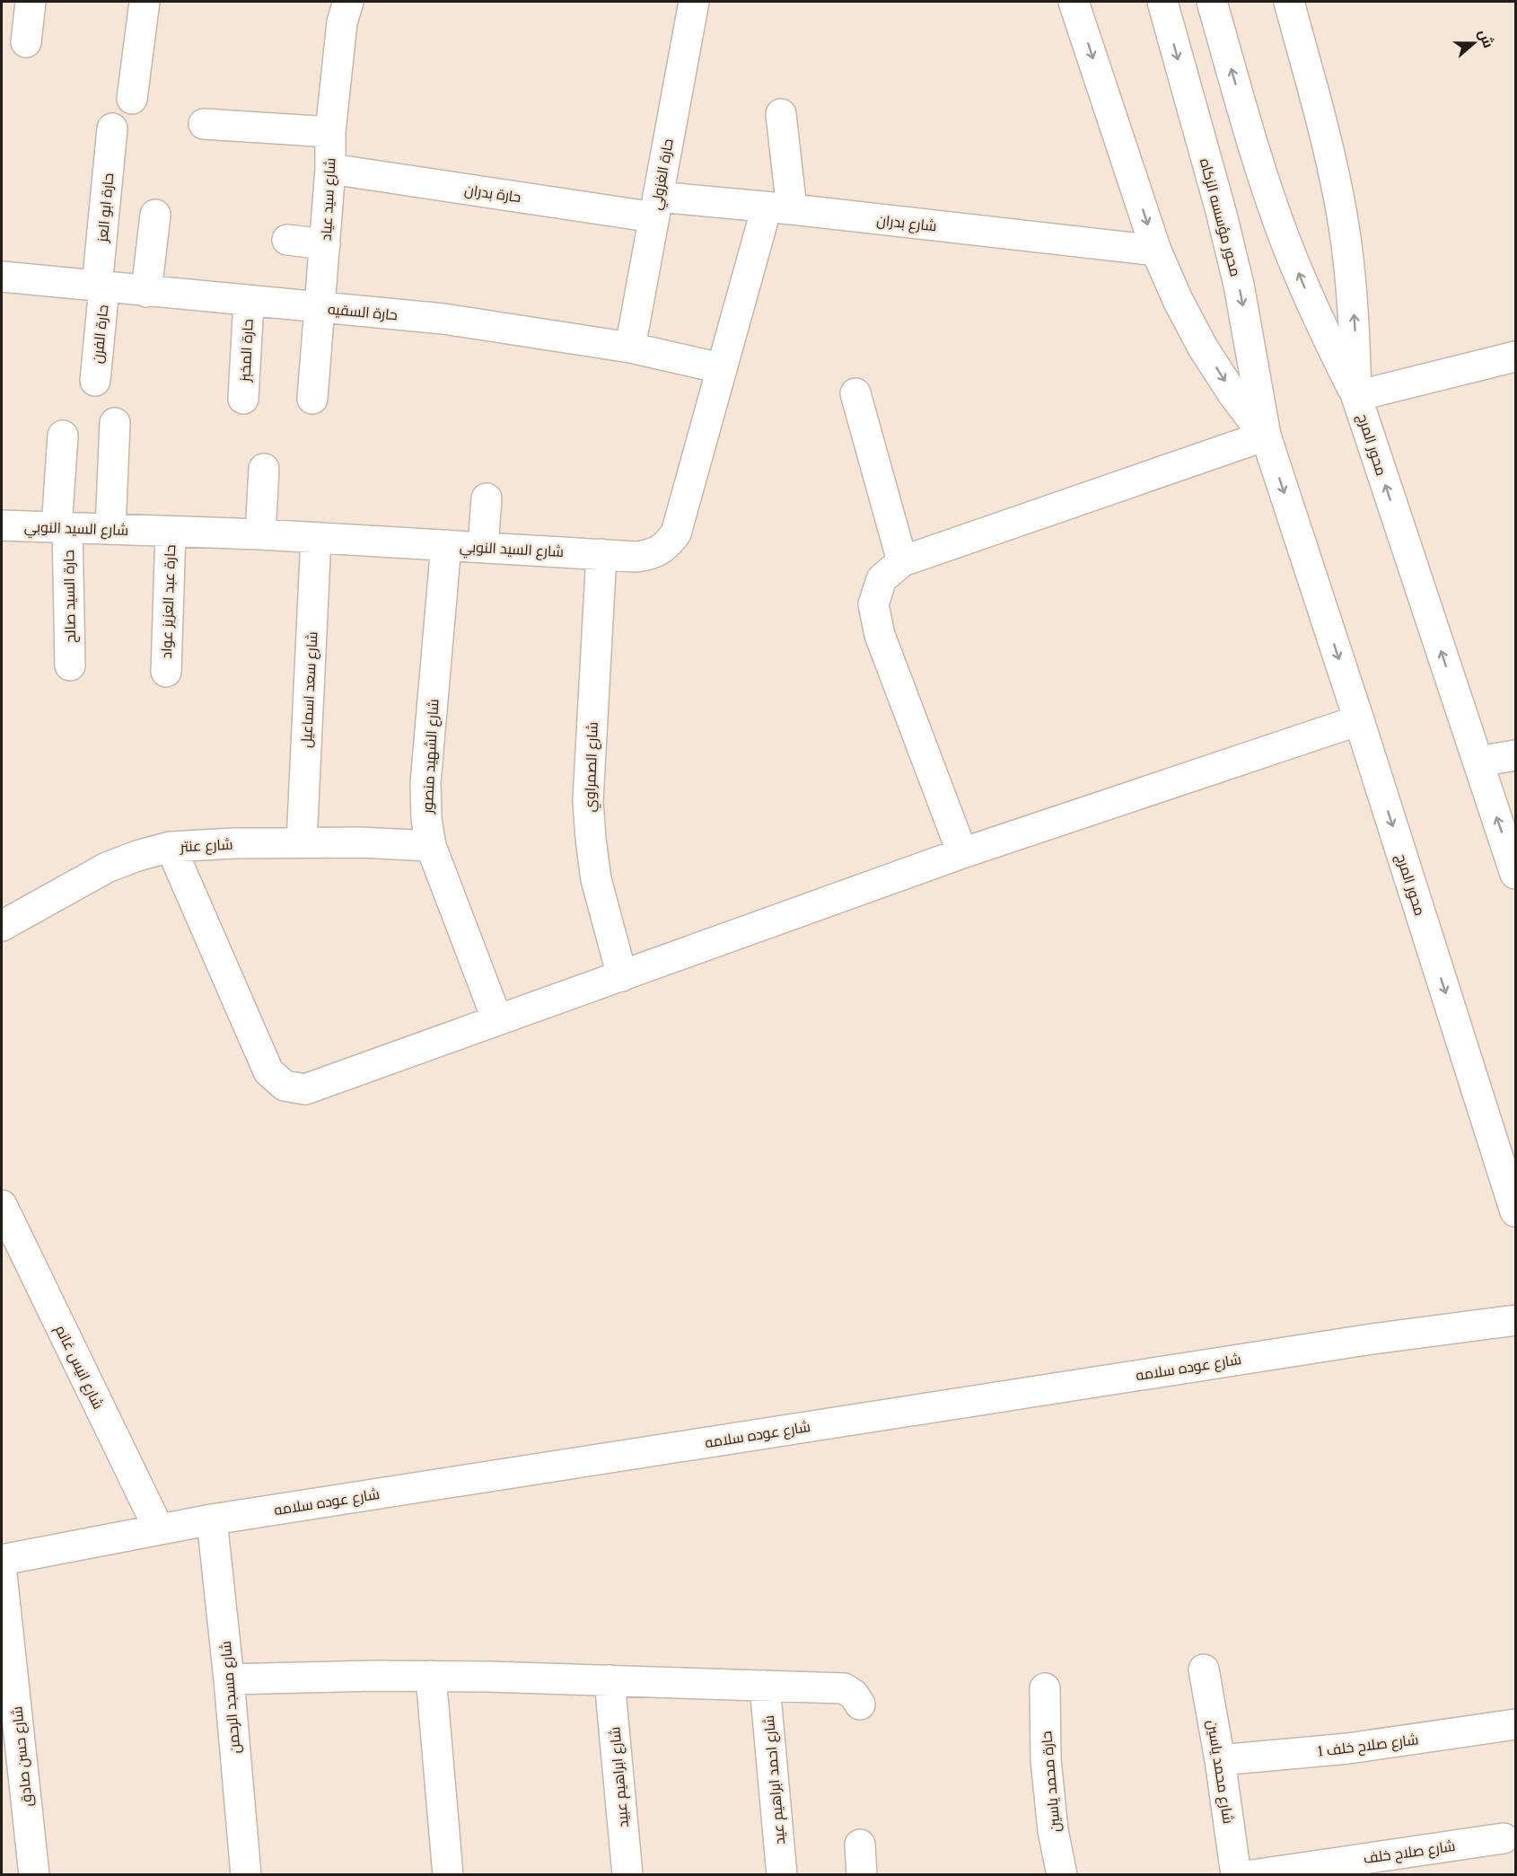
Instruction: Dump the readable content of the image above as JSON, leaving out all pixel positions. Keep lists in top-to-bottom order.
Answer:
{
  "streets": {
    "street": [
      "حارة الغزولي",
      "حارة بدران",
      "شارع سيد عياد",
      "حارة ابو العز",
      "محور مؤسسه الزكاه",
      "شارع بدران",
      "حارة السقيه",
      "حارة الفرن",
      "حارة المخبز",
      "محور المرج",
      "شارع السيد النوبي",
      "حارة السيد صالح",
      "حارة عبد العزيز عواد",
      "شارع سعد اسماعيل",
      "شارع الشهيد منصور",
      "شارع الصمراوي",
      "شارع عنتر",
      "شارع انيس غانم",
      "شارع عوده سلامه",
      "شارع مسجد الرحمن",
      "شارع صلاح خلف 1",
      "شارع حسن صادق",
      "شارع محمد ياسين",
      "شارع ابراهيم عبيد",
      "شارع احمد ابراهيم عيد",
      "حارة محمد ياسين",
      "شارع صلاح خلف"
    ]
  },
  "crossings": [
    ["حارة الغزولي", "حارة بدران"],
    ["حارة الغزولي", "شارع بدران"],
    ["حارة الغزولي", "حارة السقيه"],
    ["حارة بدران", "شارع سيد عياد"],
    ["حارة بدران", "شارع بدران"],
    ["شارع سيد عياد", "حارة السقيه"],
    ["حارة ابو العز", "حارة السقيه"],
    ["حارة ابو العز", "حارة الفرن"],
    ["محور مؤسسه الزكاه", "محور المرج"],
    ["شارع بدران", "شارع السيد النوبي"],
    ["حارة السقيه", "حارة الفرن"],
    ["حارة السقيه", "حارة المخبز"],
    ["حارة السقيه", "شارع السيد النوبي"],
    ["شارع السيد النوبي", "حارة السيد صالح"],
    ["شارع السيد النوبي", "حارة عبد العزيز عواد"],
    ["شارع السيد النوبي", "شارع سعد اسماعيل"],
    ["شارع السيد النوبي", "شارع الشهيد منصور"],
    ["شارع السيد النوبي", "شارع الصمراوي"],
    ["شارع سعد اسماعيل", "شارع عنتر"],
    ["شارع الشهيد منصور", "شارع عنتر"],
    ["شارع انيس غانم", "شارع عوده سلامه"],
    ["شارع عوده سلامه", "شارع مسجد الرحمن"],
    ["شارع صلاح خلف 1", "شارع محمد ياسين"]
  ],
  "north": "right"
}
